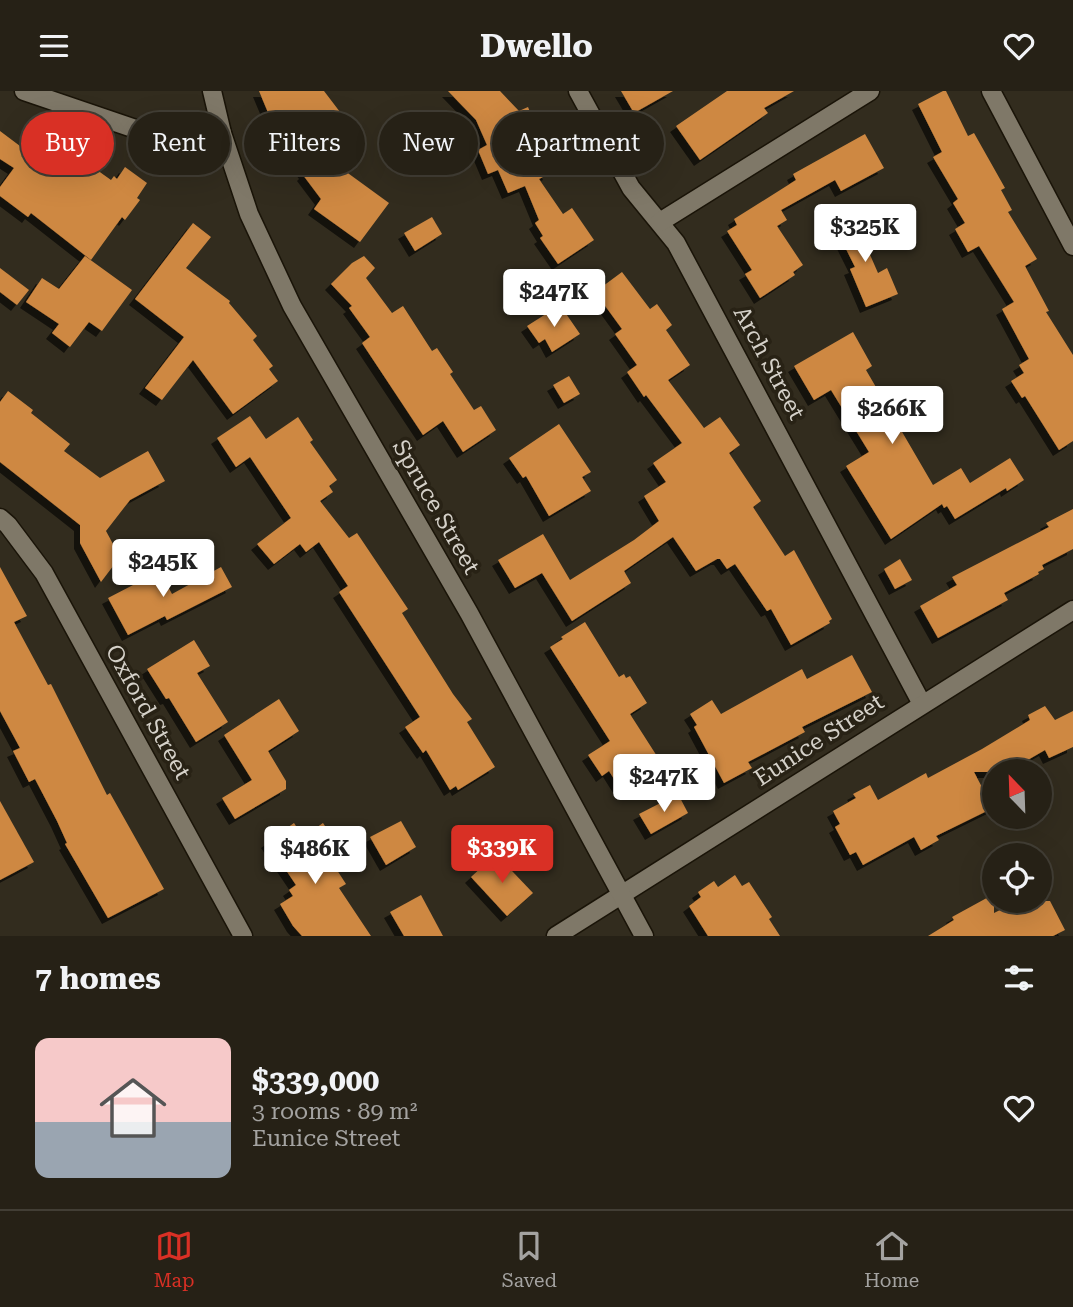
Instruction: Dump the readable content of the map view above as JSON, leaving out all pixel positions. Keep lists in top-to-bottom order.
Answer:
{
  "streets": {
    "street": [
      "Arch Street",
      "Spruce Street",
      "Oxford Street",
      "Eunice Street"
    ]
  },
  "crossings": [
    ["Arch Street", "Eunice Street"],
    ["Spruce Street", "Eunice Street"]
  ],
  "north": "top left",
  "page": {
    "header": "Dwello",
    "chip": [
      "Buy",
      "Rent",
      "Filters",
      "New",
      "Apartment"
    ],
    "price": [
      "$325K",
      "$247K",
      "$266K",
      "$245K",
      "$247K",
      "$339K",
      "$486K"
    ],
    "heading": "7 homes",
    "list": [
      {
        "name": "$339,000",
        "note": "3 rooms · 89 m² · Eunice Street"
      }
    ],
    "tabs": ["Map", "Saved", "Home"]
  }
}
